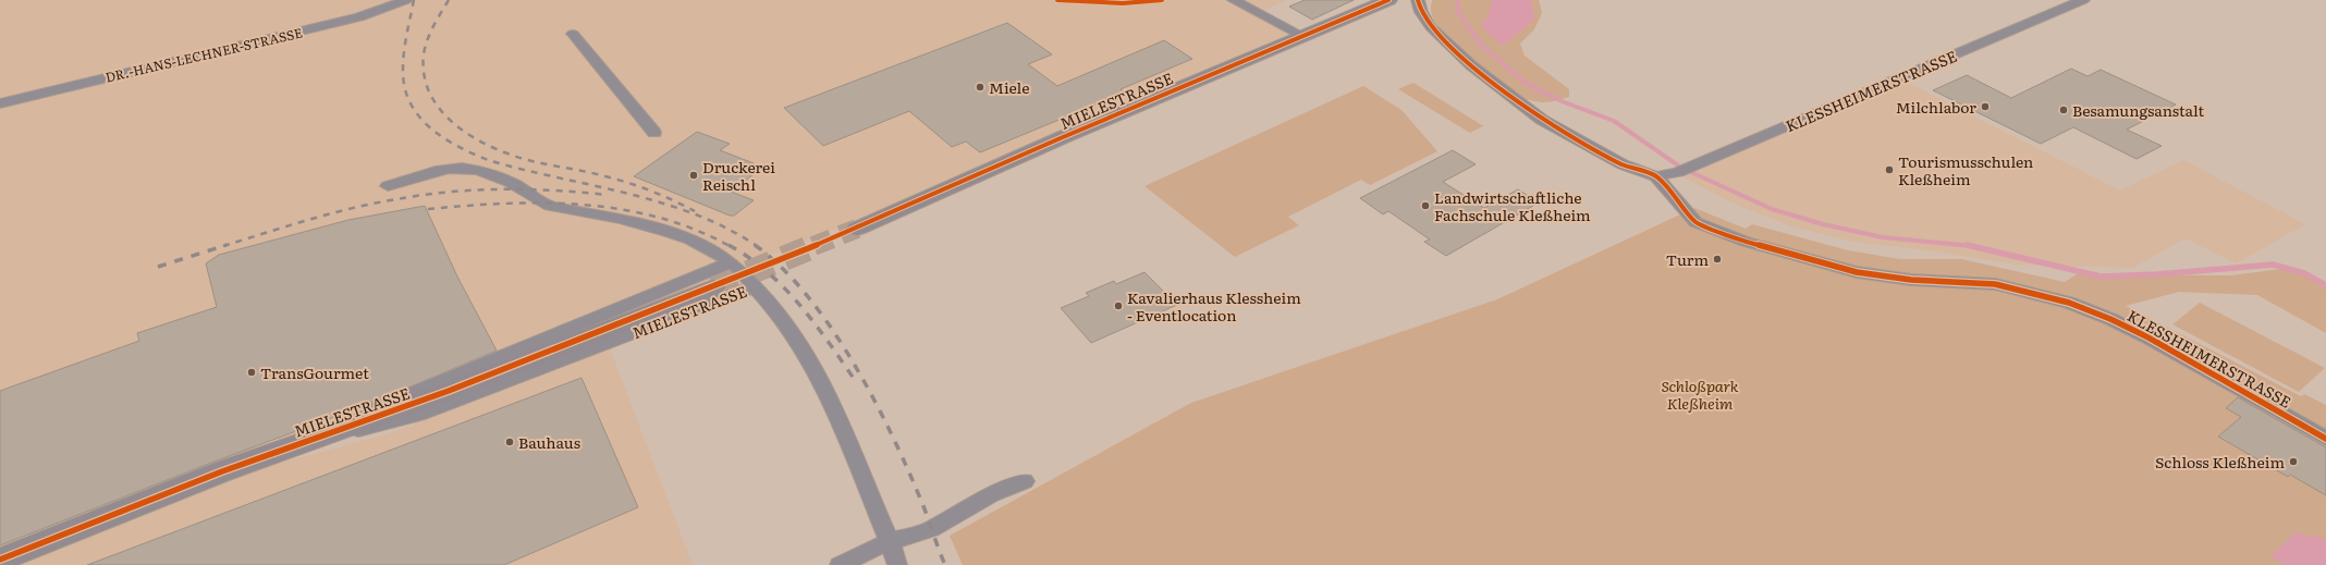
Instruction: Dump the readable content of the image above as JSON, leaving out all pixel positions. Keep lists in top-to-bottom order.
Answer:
{
  "streets": {
    "street": ["DR.-HANS-LECHNER-STRASSE", "KLESSHEIMERSTRASSE", "MIELESTRASSE"]
  },
  "parks": ["Schloßpark Kleßheim"],
  "places": [
    "Miele",
    "Milchlabor",
    "Besamungsanstalt",
    "Tourismusschulen Kleßheim",
    "Druckerei Reischl",
    "Landwirtschaftliche Fachschule Kleßheim",
    "Turm",
    "Kavalierhaus Klessheim - Eventlocation",
    "TransGourmet",
    "Bauhaus",
    "Schloss Kleßheim"
  ]
}
